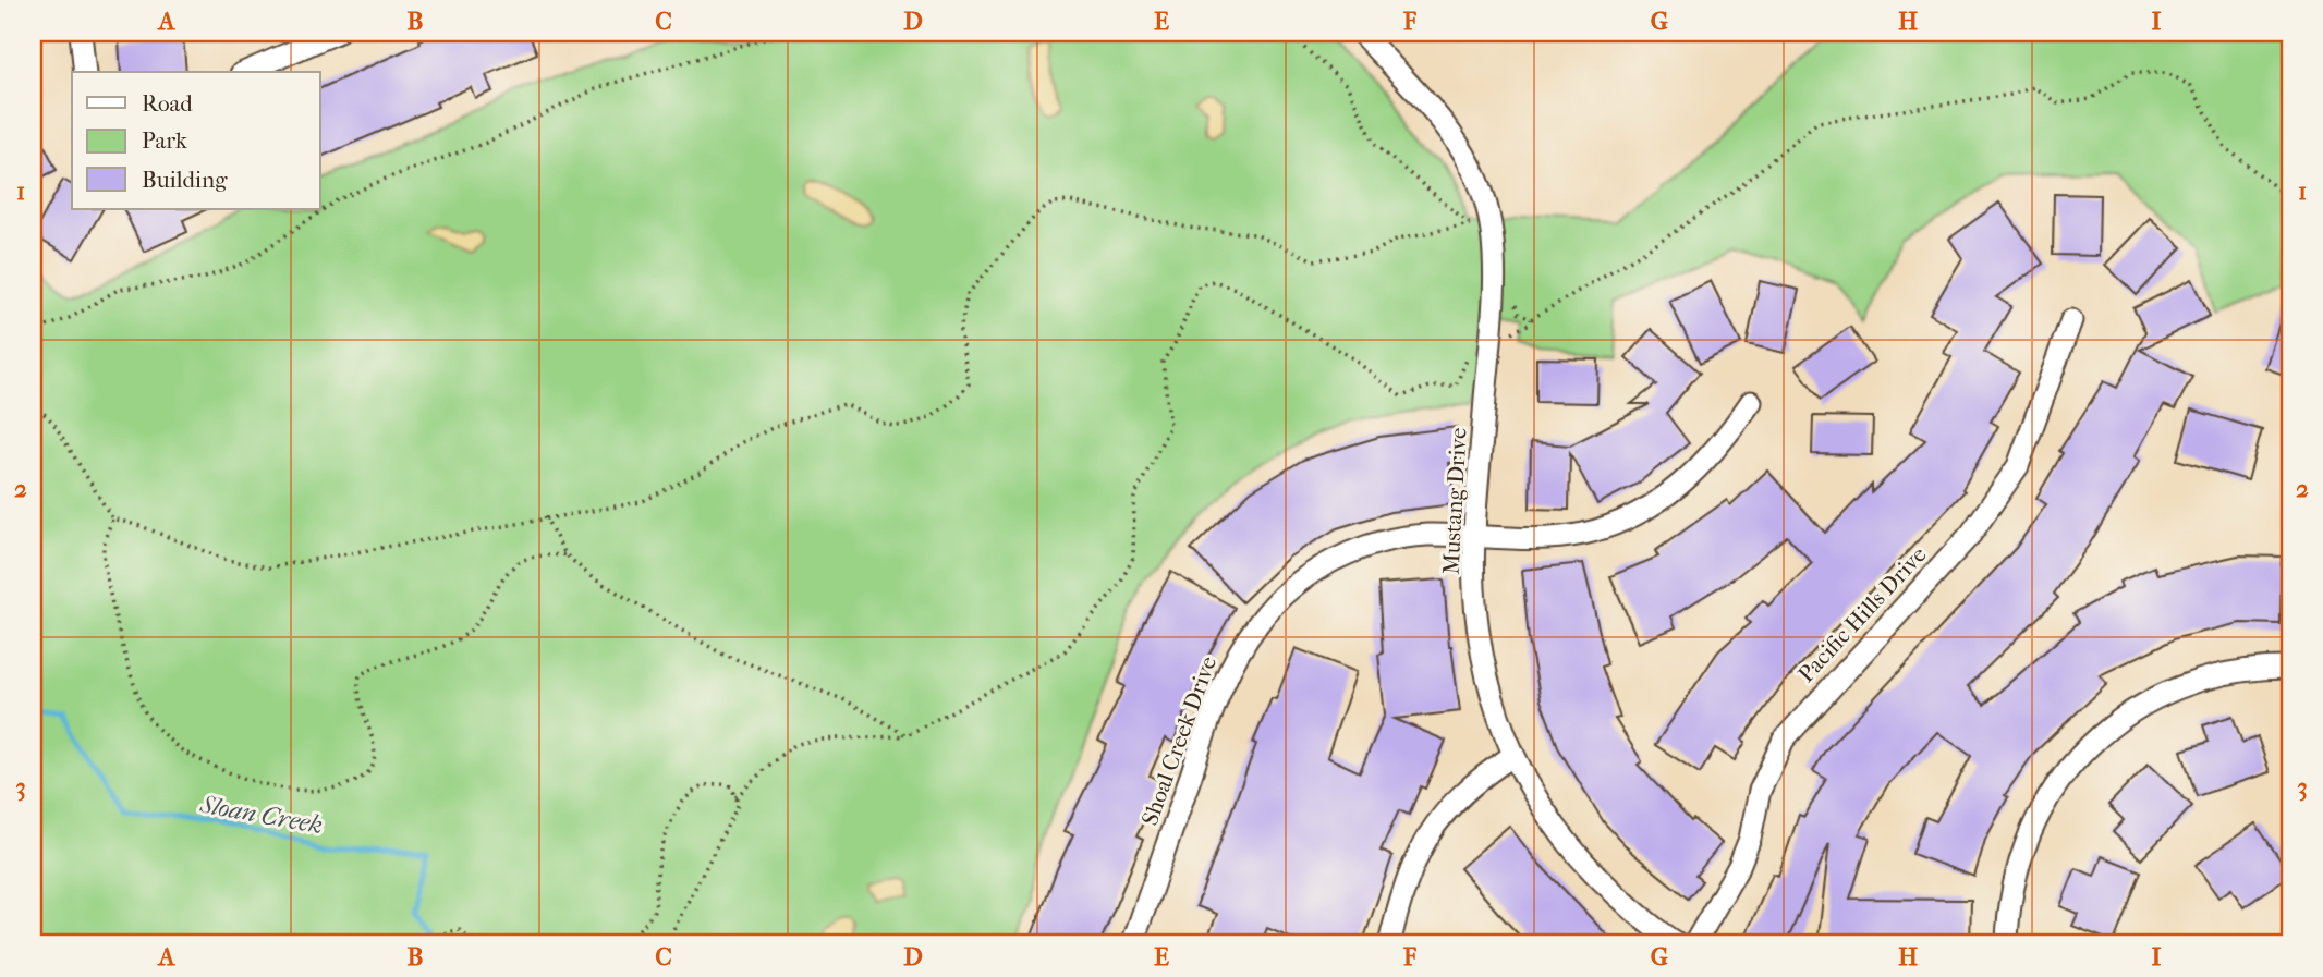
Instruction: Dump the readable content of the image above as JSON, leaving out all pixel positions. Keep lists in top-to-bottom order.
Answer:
{
  "streets": {
    "street": ["Mustang Drive", "Pacific Hills Drive", "Shoal Creek Drive"]
  },
  "crossings": [
    ["Mustang Drive", "Shoal Creek Drive"]
  ],
  "water": ["Sloan Creek"],
  "legend": ["Road", "Park", "Building"],
  "grid": {
    "columns": [
      "A",
      "B",
      "C",
      "D",
      "E",
      "F",
      "G",
      "H",
      "I"
    ],
    "rows": ["1", "2", "3"]
  }
}
